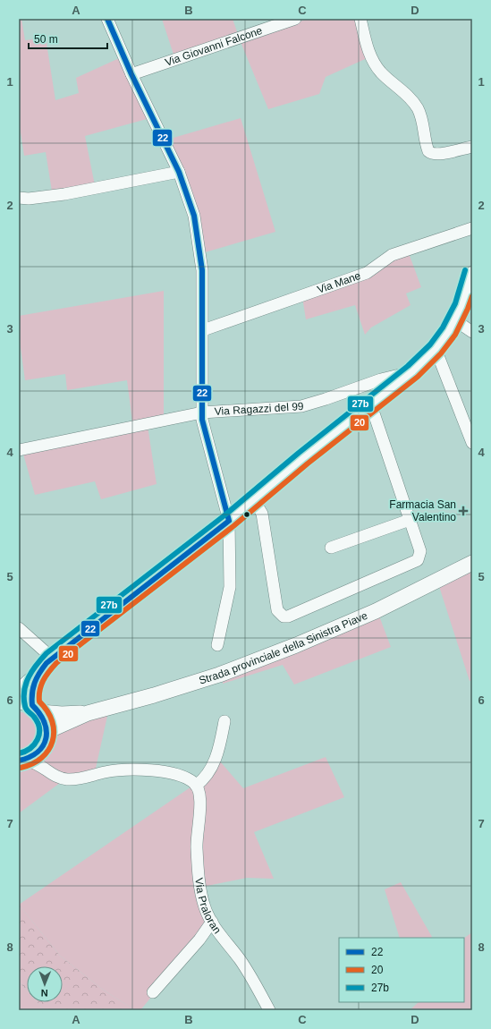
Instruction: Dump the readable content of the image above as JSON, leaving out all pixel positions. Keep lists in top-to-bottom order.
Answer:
{
  "streets": {
    "main road": ["Strada provinciale della Sinistra Piave"],
    "street": [
      "Via Giovanni Falcone",
      "Via Mane",
      "Via Ragazzi del 99",
      "Via Praloran"
    ]
  },
  "places": {
    "health": ["Farmacia San Valentino"]
  },
  "lines": ["transit line 22", "transit line 27b", "transit line 20"],
  "legend": ["22", "20", "27b"],
  "scale_bar": "50 m",
  "north": "bottom",
  "grid": {
    "columns": [
      "A",
      "B",
      "C",
      "D"
    ],
    "rows": [
      "1",
      "2",
      "3",
      "4",
      "5",
      "6",
      "7",
      "8"
    ]
  }
}
